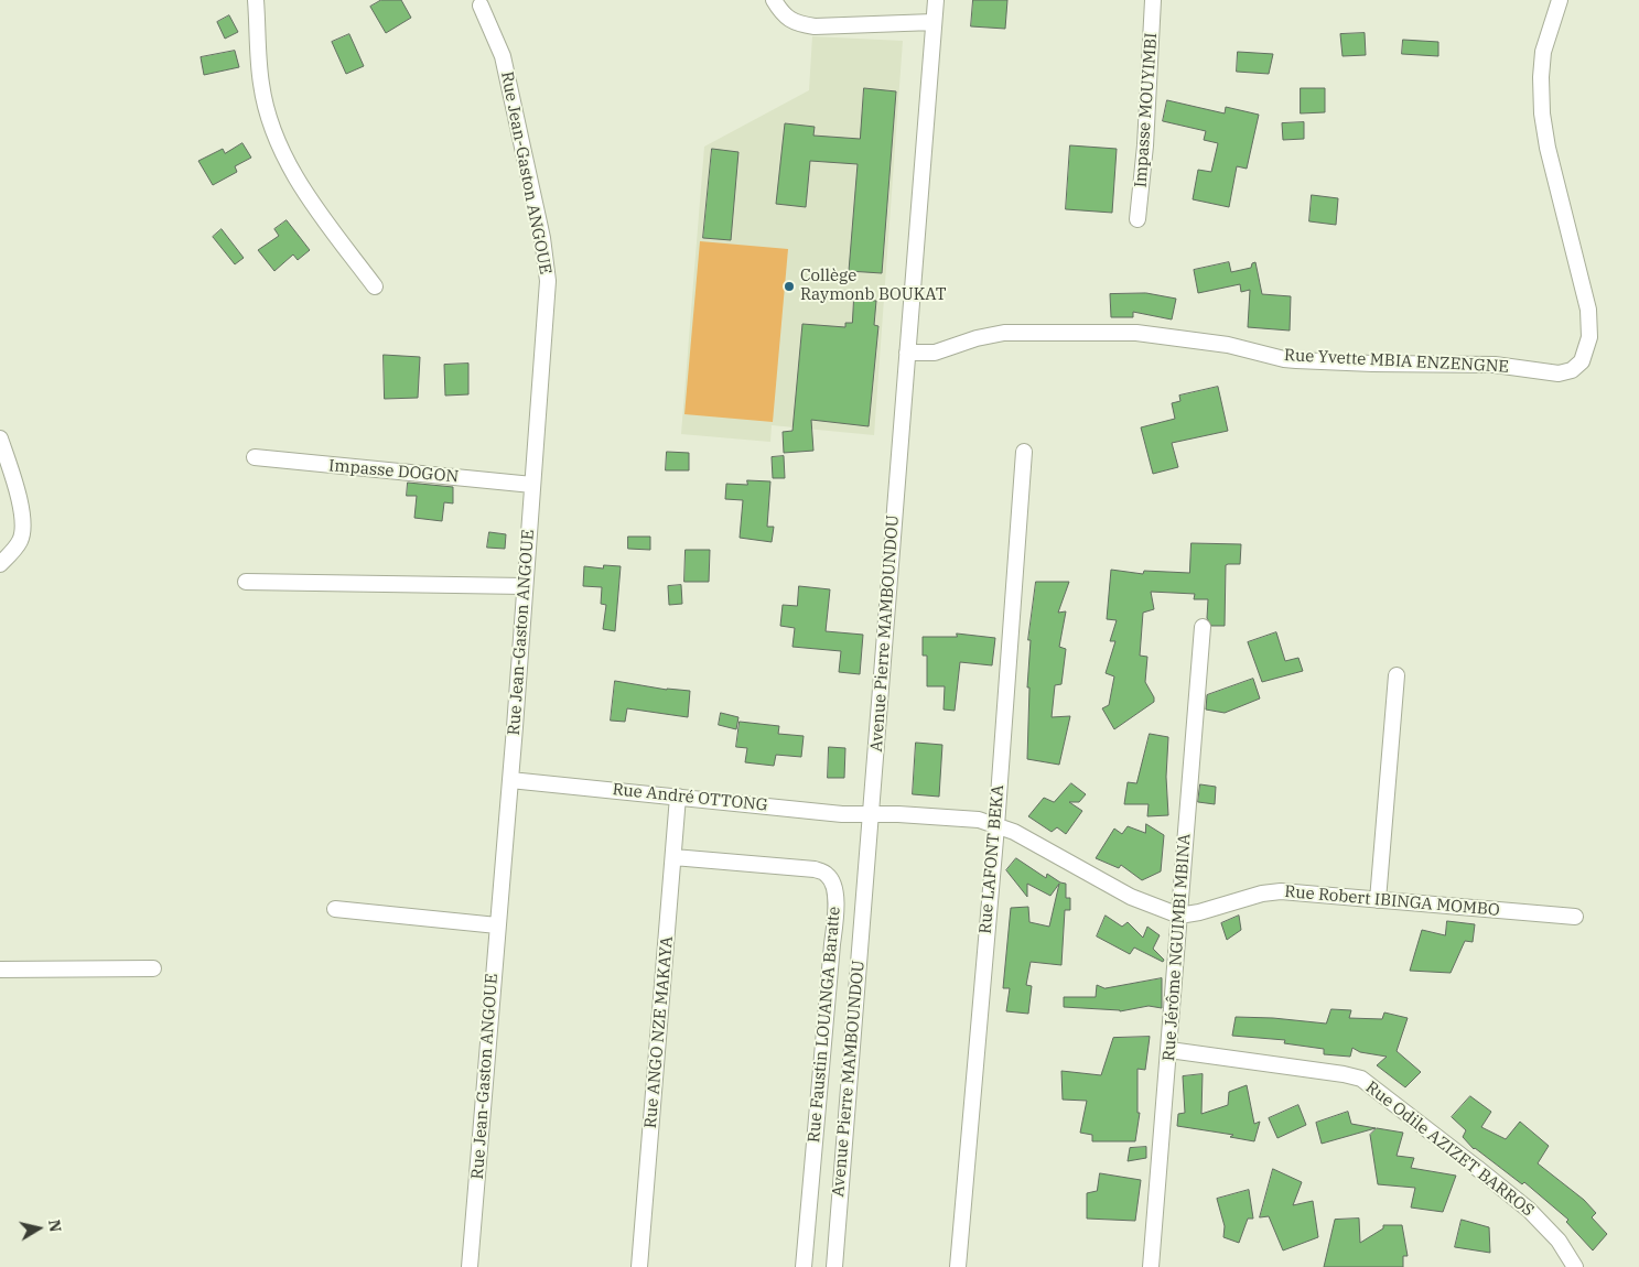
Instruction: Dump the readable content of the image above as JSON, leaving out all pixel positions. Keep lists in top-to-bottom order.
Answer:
{
  "streets": {
    "street": [
      "Impasse MOUYIMBI",
      "Rue Jean-Gaston ANGOUE",
      "Rue Yvette MBIA ENZENGNE",
      "Impasse DOGON",
      "Avenue Pierre MAMBOUNDOU",
      "Rue André OTTONG",
      "Rue LAFONT BEKA",
      "Rue Robert IBINGA MOMBO",
      "Rue Jérôme NGUIMBI MBINA",
      "Rue Faustin LOUANGA Baratte",
      "Rue ANGO NZE MAKAYA",
      "Rue Odile AZIZET BARROS"
    ]
  },
  "crossings": [
    ["Rue Jean-Gaston ANGOUE", "Impasse DOGON"],
    ["Rue Jean-Gaston ANGOUE", "Rue André OTTONG"],
    ["Rue Yvette MBIA ENZENGNE", "Avenue Pierre MAMBOUNDOU"],
    ["Avenue Pierre MAMBOUNDOU", "Rue André OTTONG"],
    ["Rue André OTTONG", "Rue ANGO NZE MAKAYA"],
    ["Rue Robert IBINGA MOMBO", "Rue Jérôme NGUIMBI MBINA"],
    ["Rue Jérôme NGUIMBI MBINA", "Rue Odile AZIZET BARROS"],
    ["Rue Faustin LOUANGA Baratte", "Rue ANGO NZE MAKAYA"]
  ],
  "places": ["Collège Raymonb BOUKAT"],
  "north": "right"
}
